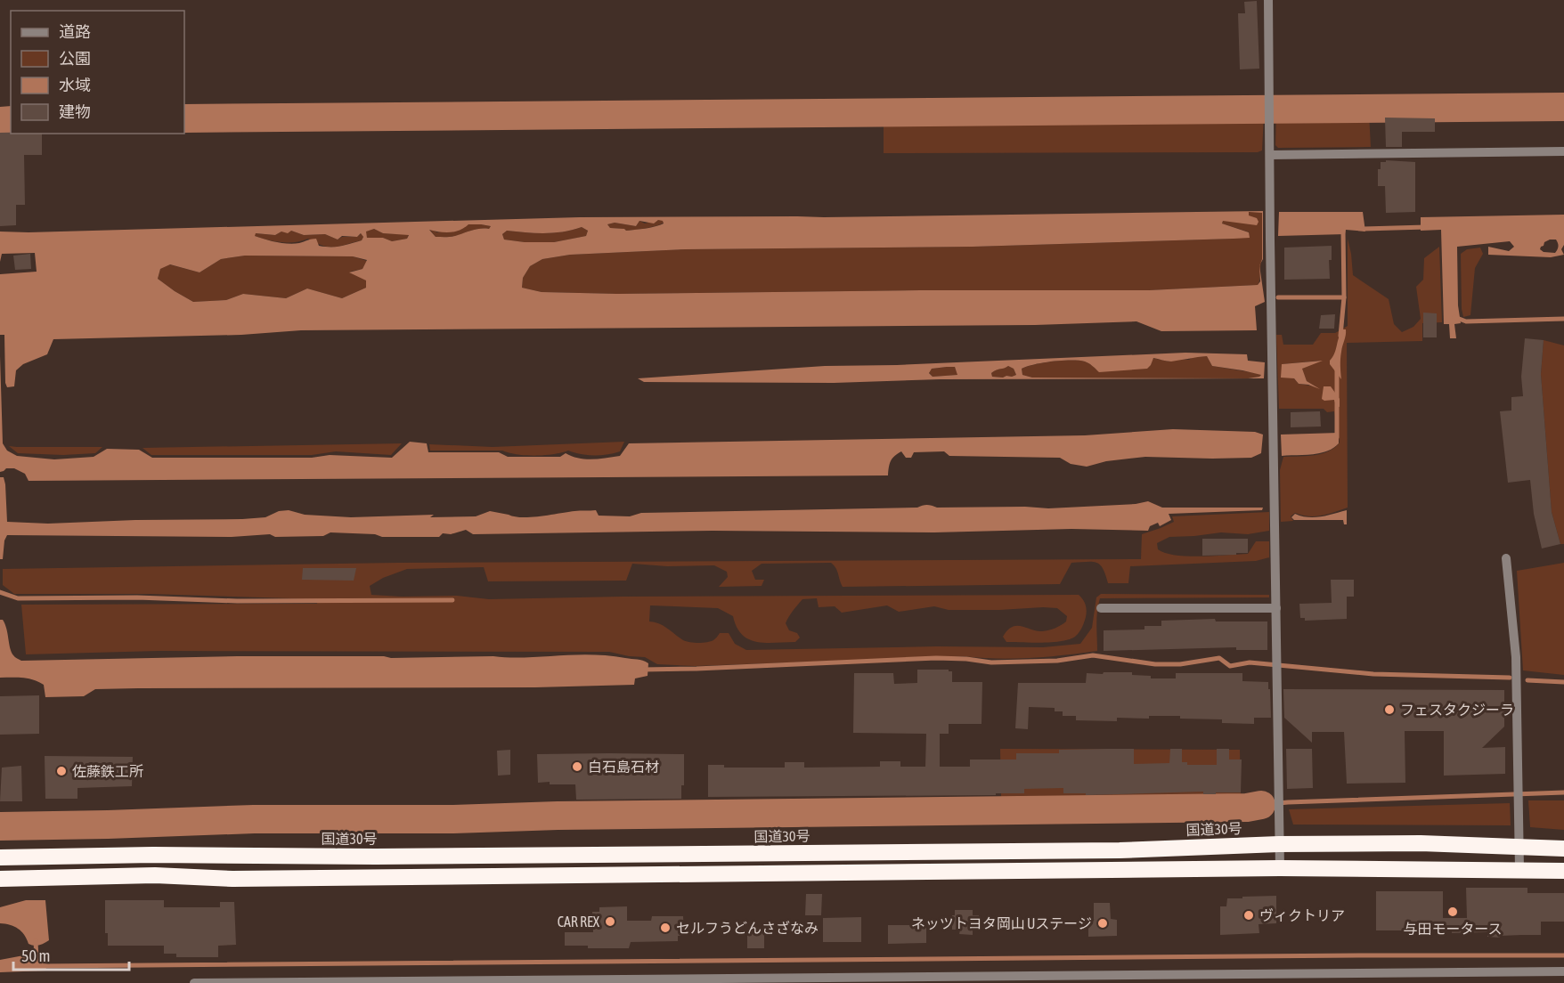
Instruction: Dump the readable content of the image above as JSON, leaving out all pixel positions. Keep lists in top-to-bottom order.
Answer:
{
  "streets": {
    "highway": ["国道30号"]
  },
  "places": [
    "フェスタクジーラ",
    "白石島石材",
    "佐藤鉄工所",
    "与田モータース",
    "ヴィクトリア",
    "CAR REX",
    "ネッツトヨタ岡山 Uステージ",
    "セルフうどんさざなみ"
  ],
  "legend": [
    "道路",
    "公園",
    "水域",
    "建物"
  ],
  "scale_bar": "50 m"
}
